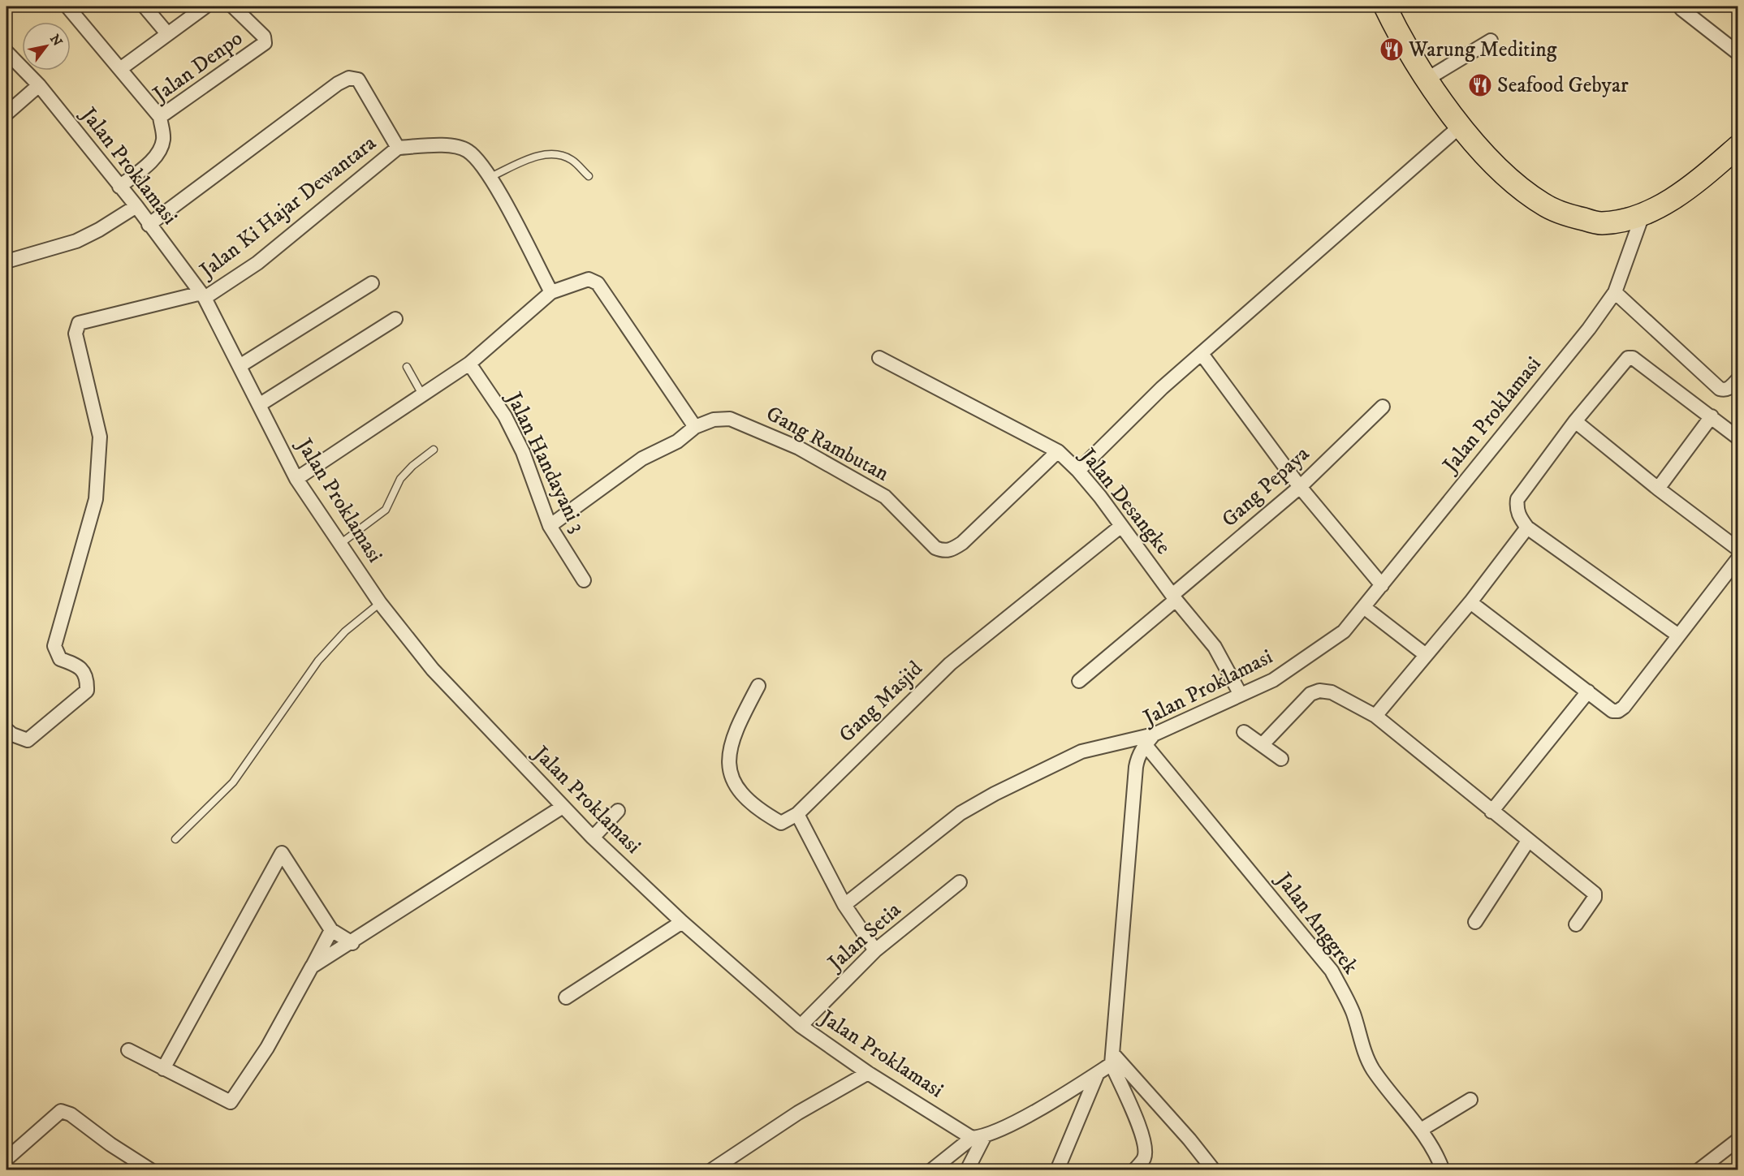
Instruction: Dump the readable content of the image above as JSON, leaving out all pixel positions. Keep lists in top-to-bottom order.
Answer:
{
  "streets": {
    "street": [
      "Jalan Denpo",
      "Jalan Proklamasi",
      "Jalan Ki Hajar Dewantara",
      "Gang Rambutan",
      "Jalan Handayani 3",
      "Gang Pepaya",
      "Jalan Desangke",
      "Gang Masjid",
      "Jalan Anggrek",
      "Jalan Setia"
    ]
  },
  "crossings": [
    ["Jalan Denpo", "Jalan Proklamasi"],
    ["Jalan Proklamasi", "Jalan Ki Hajar Dewantara"],
    ["Jalan Proklamasi", "Jalan Desangke"],
    ["Jalan Proklamasi", "Jalan Anggrek"],
    ["Jalan Proklamasi", "Jalan Setia"],
    ["Gang Rambutan", "Jalan Handayani 3"],
    ["Gang Rambutan", "Jalan Desangke"],
    ["Gang Pepaya", "Jalan Desangke"],
    ["Jalan Desangke", "Gang Masjid"]
  ],
  "places": {
    "restaurant": ["Warung Mediting", "Seafood Gebyar"]
  },
  "north": "top right"
}
